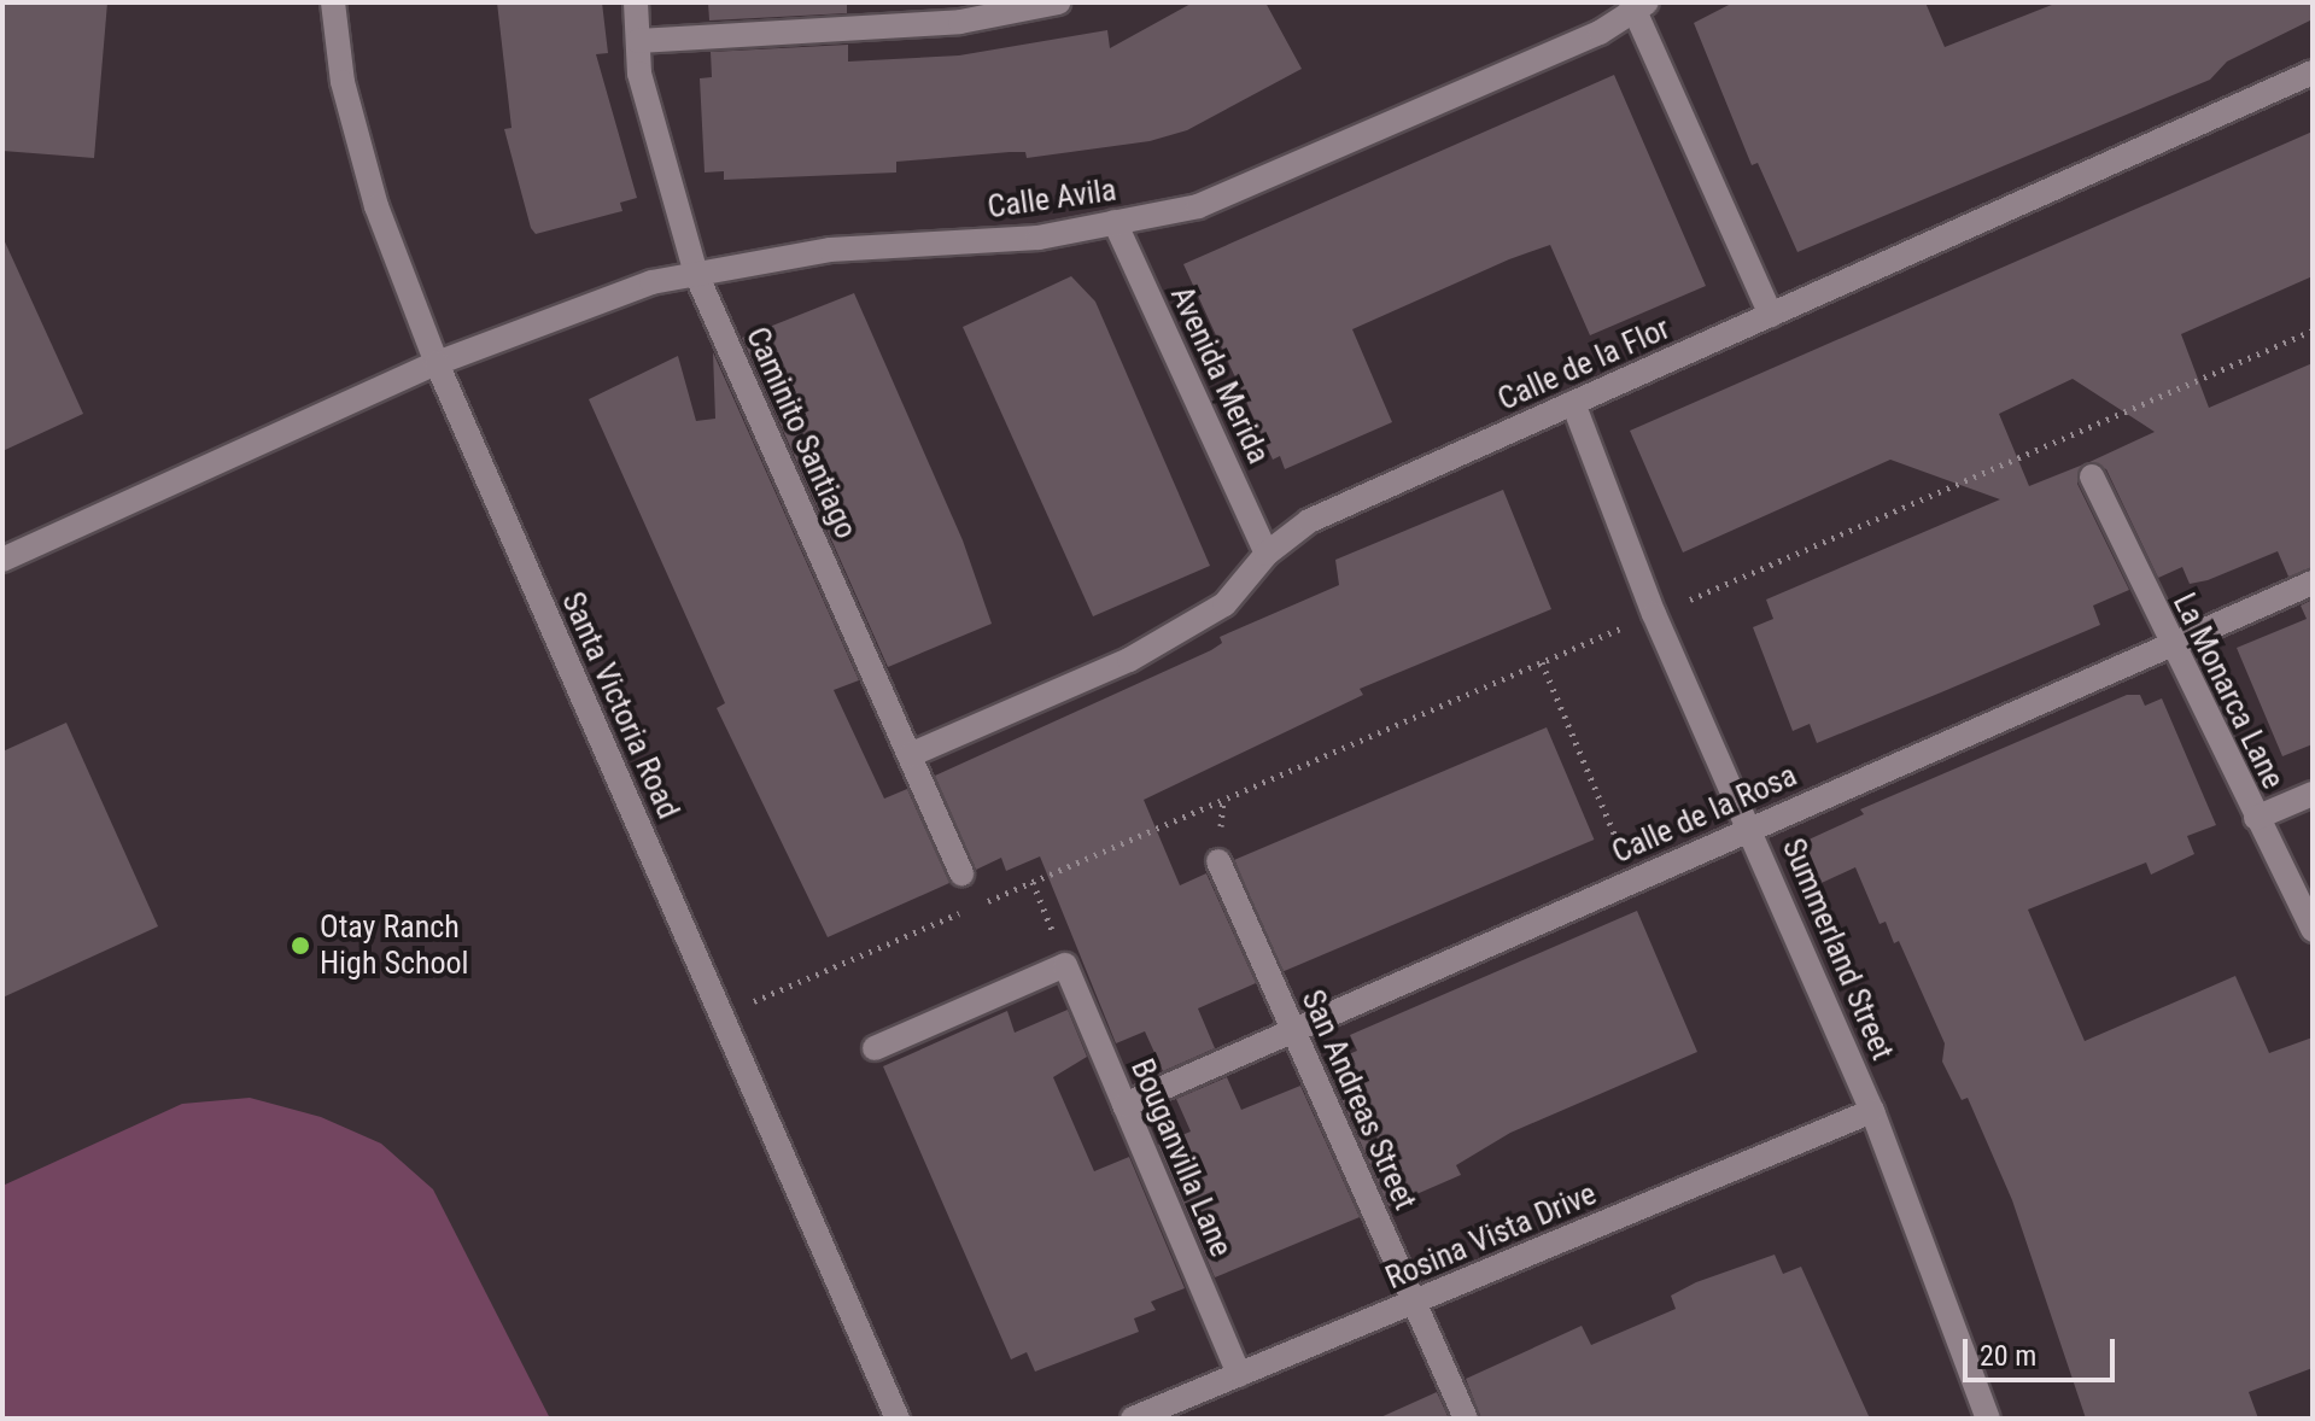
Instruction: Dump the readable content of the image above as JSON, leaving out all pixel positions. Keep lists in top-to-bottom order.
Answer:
{
  "streets": {
    "street": [
      "Calle Avila",
      "Calle de la Flor",
      "Avenida Merida",
      "Caminito Santiago",
      "La Monarca Lane",
      "Santa Victoria Road",
      "Calle de la Rosa",
      "Summerland Street",
      "San Andreas Street",
      "Bouganvilla Lane",
      "Rosina Vista Drive"
    ]
  },
  "crossings": [
    ["Calle Avila", "Avenida Merida"],
    ["Calle Avila", "Caminito Santiago"],
    ["Calle Avila", "Santa Victoria Road"],
    ["Calle de la Flor", "Avenida Merida"],
    ["Calle de la Flor", "Caminito Santiago"],
    ["Calle de la Flor", "Summerland Street"],
    ["La Monarca Lane", "Calle de la Rosa"],
    ["Calle de la Rosa", "Summerland Street"],
    ["Calle de la Rosa", "San Andreas Street"],
    ["Calle de la Rosa", "Bouganvilla Lane"],
    ["Summerland Street", "Rosina Vista Drive"],
    ["San Andreas Street", "Rosina Vista Drive"],
    ["Bouganvilla Lane", "Rosina Vista Drive"]
  ],
  "places": ["Otay Ranch High School"],
  "scale_bar": "20 m"
}
